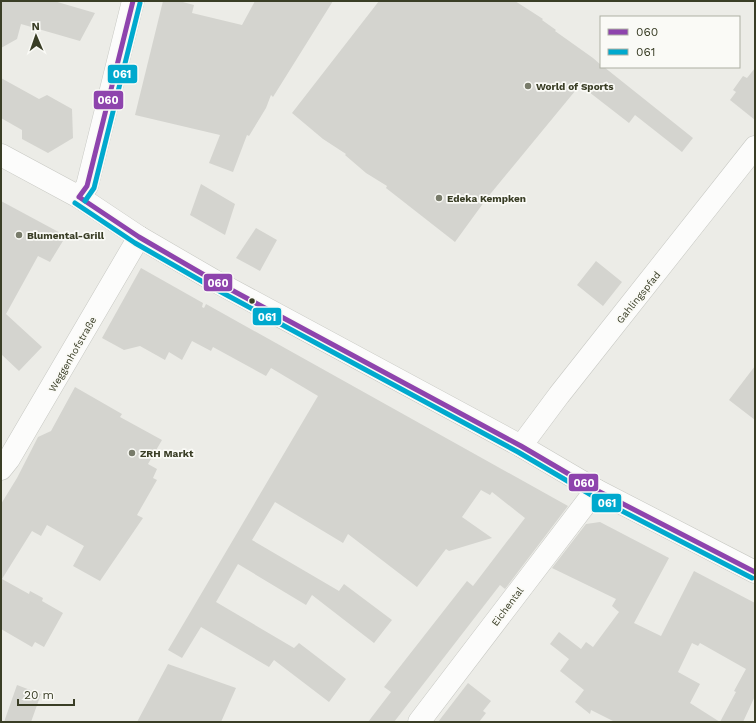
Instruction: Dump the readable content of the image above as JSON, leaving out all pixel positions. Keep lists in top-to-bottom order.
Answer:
{
  "streets": {
    "street": ["Gahlingspfad", "Weggenhofstraße", "Eichental"]
  },
  "places": [
    "World of Sports",
    "Edeka Kempken",
    "Blumental-Grill",
    "ZRH Markt"
  ],
  "lines": ["transit line 060", "transit line 061"],
  "legend": ["060", "061"],
  "scale_bar": "20 m",
  "north": "top"
}
